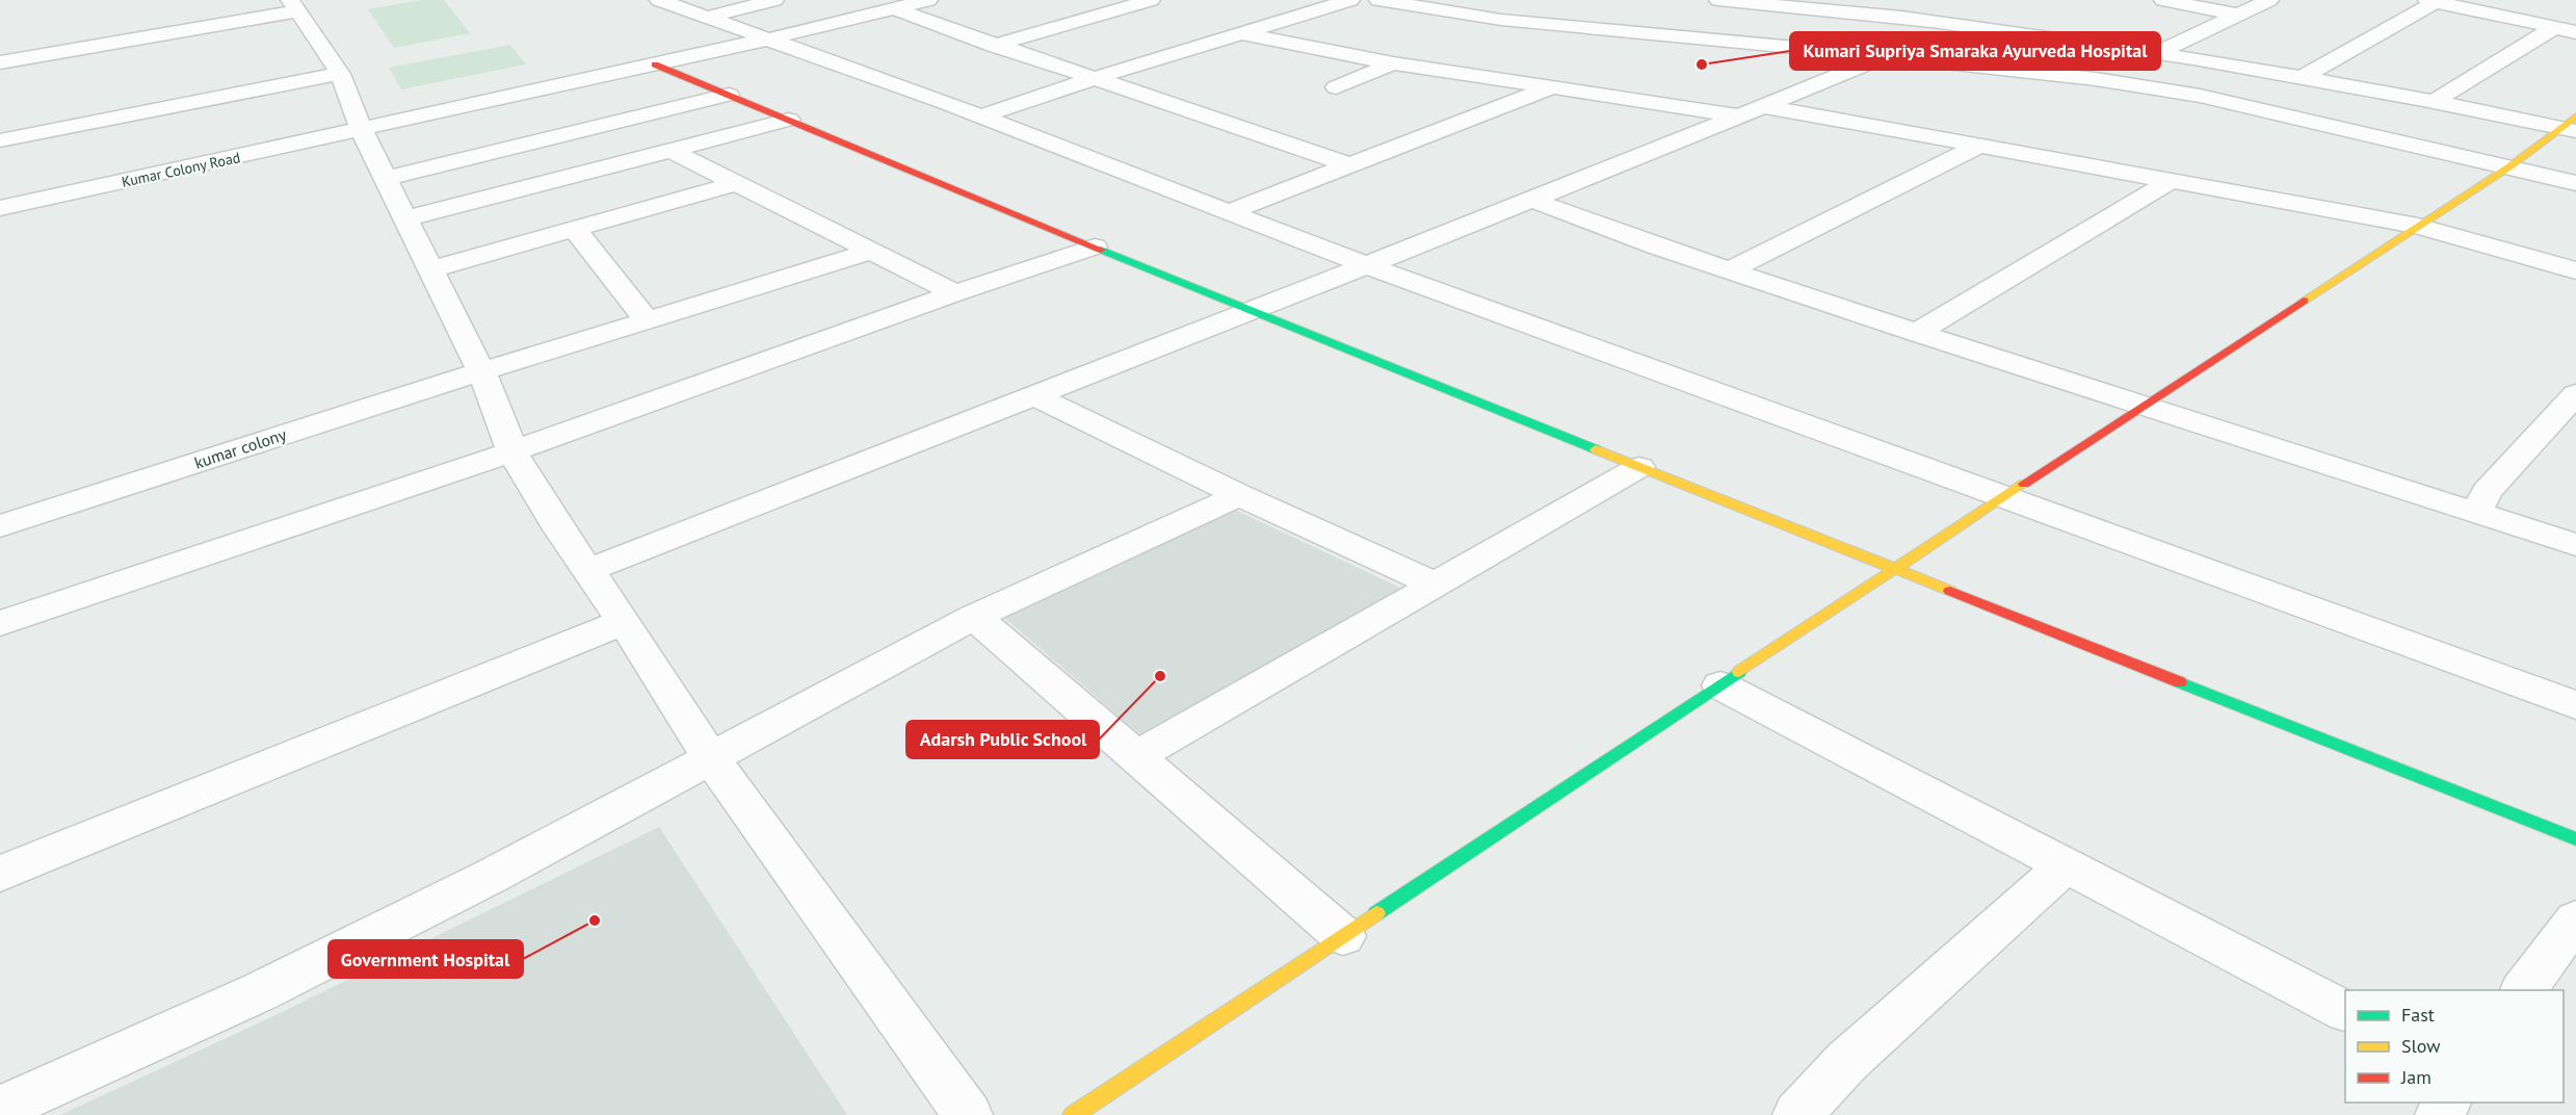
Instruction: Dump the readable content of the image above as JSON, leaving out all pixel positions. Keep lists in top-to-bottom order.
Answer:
{
  "streets": {
    "street": ["Kumar Colony Road", "kumar colony"]
  },
  "places": ["Kumari Supriya Smaraka Ayurveda Hospital", "Adarsh Public School", "Government Hospital"],
  "legend": ["Fast", "Slow", "Jam"]
}
